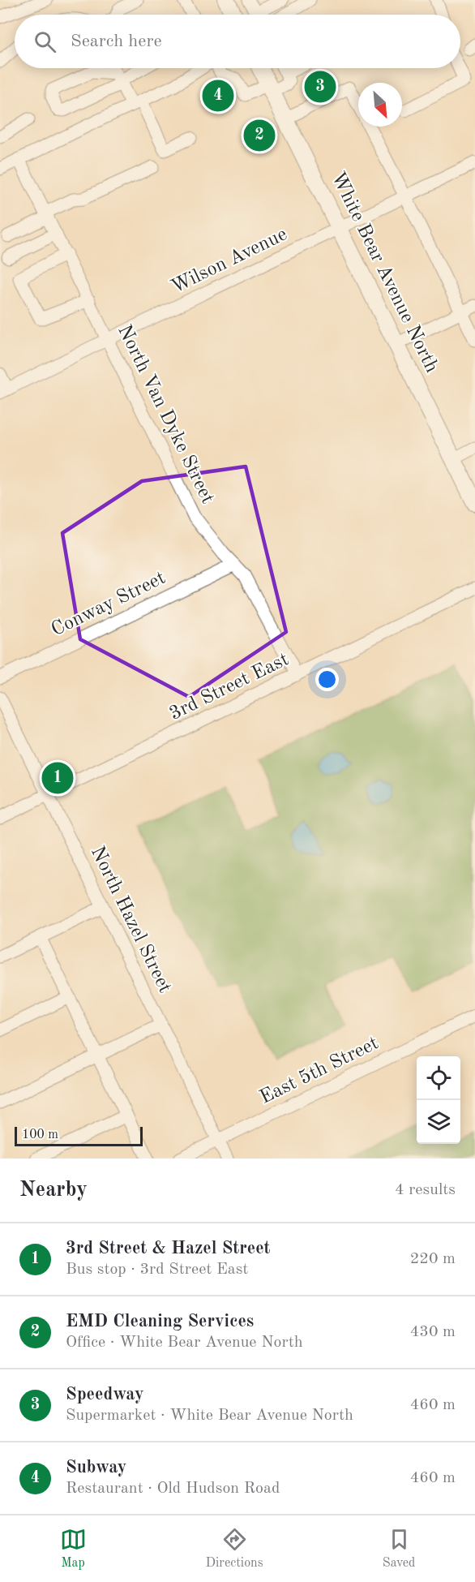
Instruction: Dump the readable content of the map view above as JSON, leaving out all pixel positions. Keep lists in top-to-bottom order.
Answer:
{
  "streets": {
    "main road": ["White Bear Avenue North"],
    "street": [
      "Wilson Avenue",
      "North Van Dyke Street",
      "Conway Street",
      "3rd Street East",
      "North Hazel Street",
      "East 5th Street"
    ]
  },
  "crossings": [
    ["Wilson Avenue", "White Bear Avenue North"],
    ["Wilson Avenue", "North Van Dyke Street"],
    ["North Van Dyke Street", "Conway Street"],
    ["North Van Dyke Street", "3rd Street East"],
    ["3rd Street East", "North Hazel Street"],
    ["North Hazel Street", "East 5th Street"]
  ],
  "scale_bar": "100 m",
  "north": "bottom right",
  "page": {
    "search": "Search here",
    "pins": [
      "3",
      "4",
      "2",
      "1"
    ],
    "scale": "100 m",
    "heading": ["Nearby", "4 results"],
    "list": [
      {
        "mark": "1",
        "name": "3rd Street & Hazel Street",
        "note": "Bus stop · 3rd Street East",
        "value": "220 m"
      },
      {
        "mark": "2",
        "name": "EMD Cleaning Services",
        "note": "Office · White Bear Avenue North",
        "value": "430 m"
      },
      {
        "mark": "3",
        "name": "Speedway",
        "note": "Supermarket · White Bear Avenue North",
        "value": "460 m"
      },
      {
        "mark": "4",
        "name": "Subway",
        "note": "Restaurant · Old Hudson Road",
        "value": "460 m"
      }
    ],
    "nav": ["Map", "Directions", "Saved"]
  }
}
